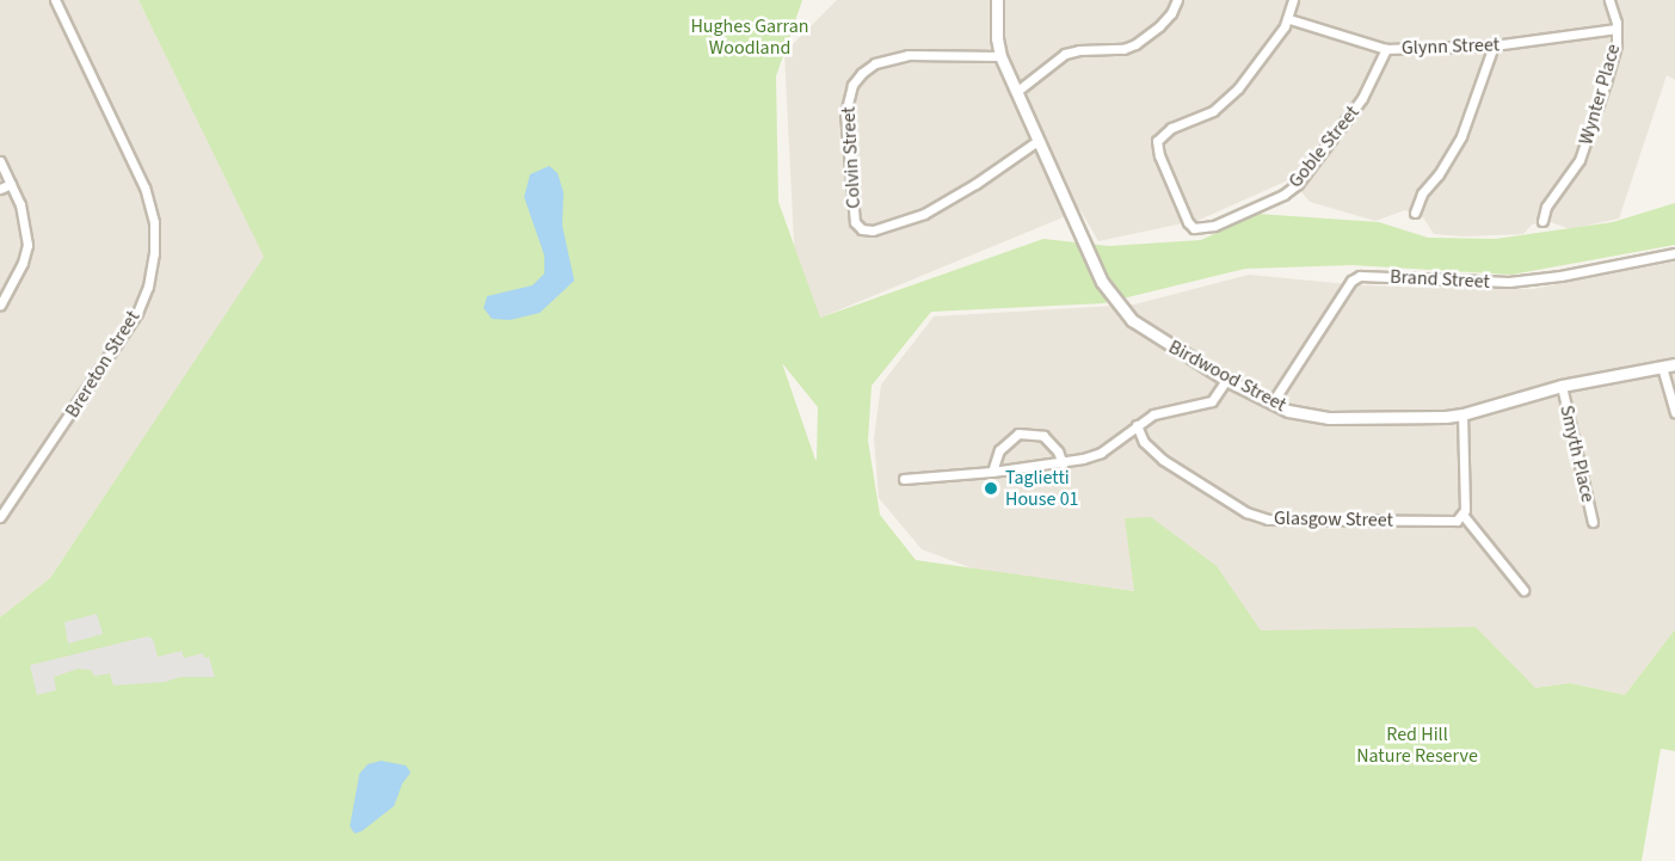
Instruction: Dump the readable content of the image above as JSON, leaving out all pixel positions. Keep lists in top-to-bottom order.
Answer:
{
  "streets": {
    "street": [
      "Glynn Street",
      "Wynter Place",
      "Goble Street",
      "Colvin Street",
      "Brand Street",
      "Brereton Street",
      "Birdwood Street",
      "Smyth Place",
      "Glasgow Street"
    ]
  },
  "crossings": [
    ["Glynn Street", "Wynter Place"],
    ["Glynn Street", "Goble Street"],
    ["Colvin Street", "Birdwood Street"],
    ["Brand Street", "Birdwood Street"],
    ["Birdwood Street", "Smyth Place"]
  ],
  "parks": ["Hughes Garran Woodland", "Red Hill Nature Reserve"],
  "places": ["Taglietti House 01"]
}
